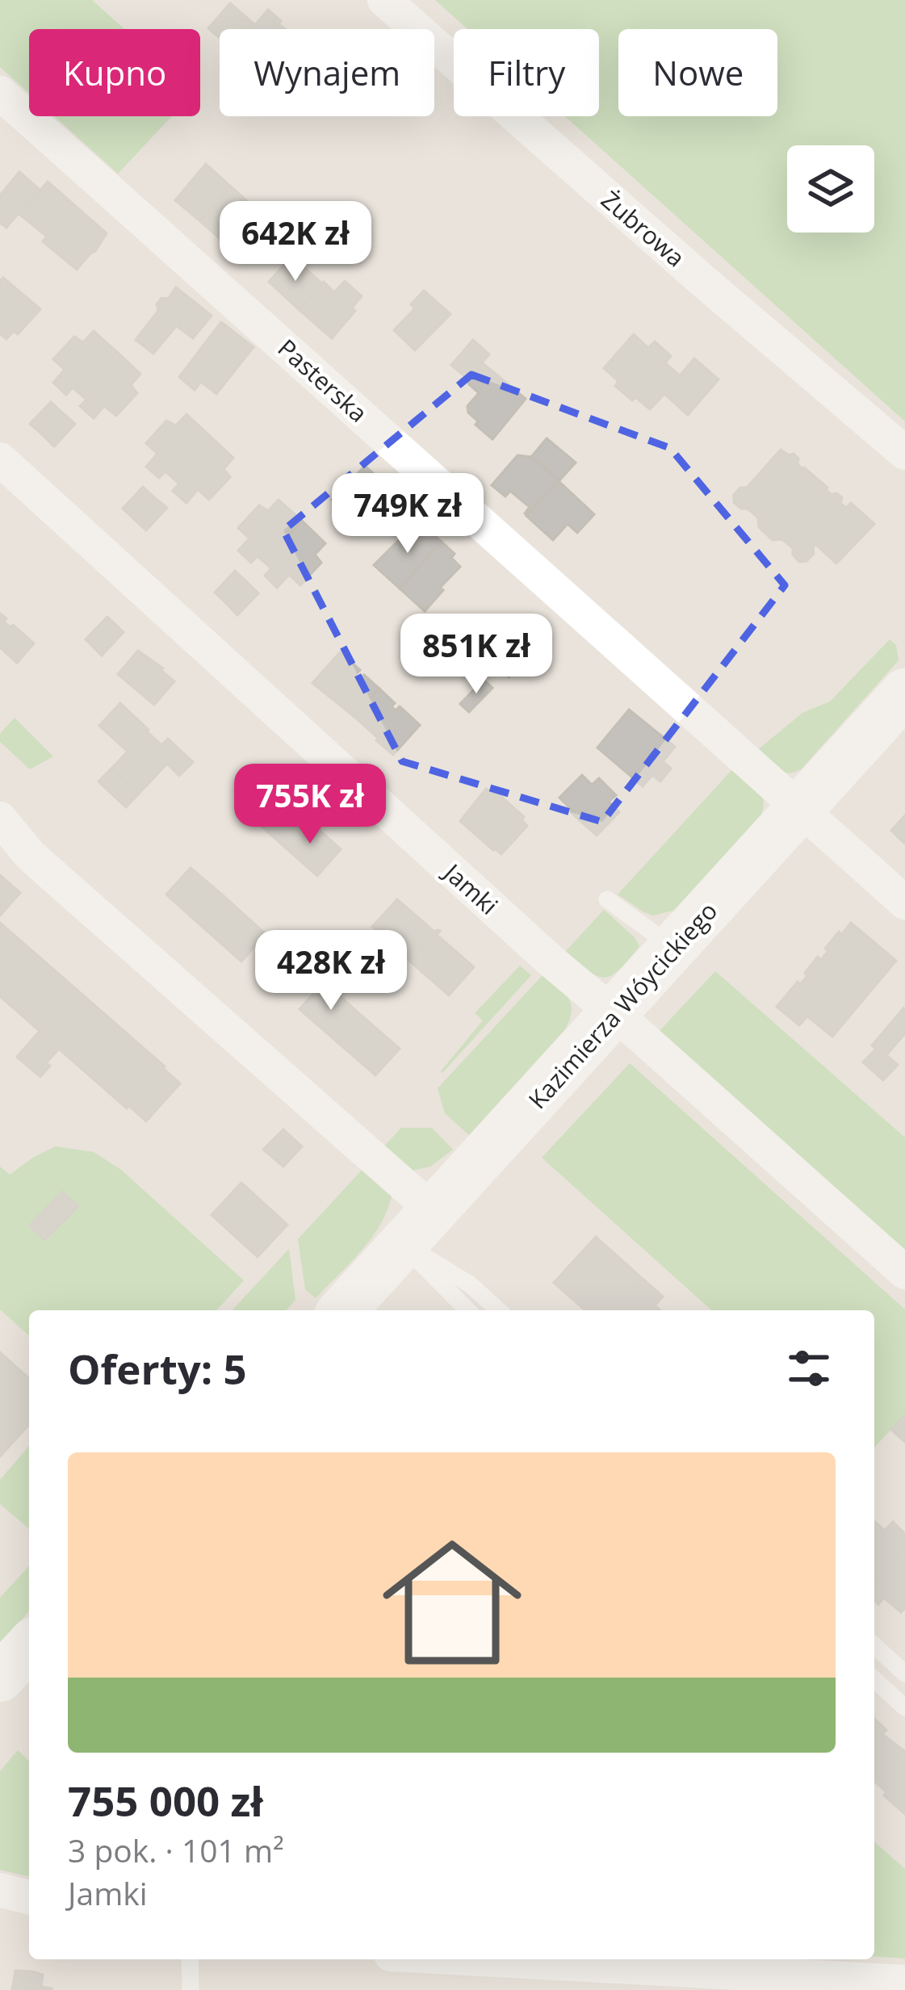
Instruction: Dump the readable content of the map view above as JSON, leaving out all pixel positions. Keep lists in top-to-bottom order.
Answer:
{
  "streets": {
    "street": [
      "Żubrowa",
      "Pasterska",
      "Jamki",
      "Kazimierza Wóycickiego"
    ]
  },
  "crossings": [
    ["Pasterska", "Kazimierza Wóycickiego"],
    ["Jamki", "Kazimierza Wóycickiego"]
  ],
  "page": {
    "chip": [
      "Kupno",
      "Wynajem",
      "Filtry",
      "Nowe"
    ],
    "price": [
      "642K zł",
      "749K zł",
      "851K zł",
      "755K zł",
      "428K zł"
    ],
    "heading": "Oferty: 5",
    "list": [
      {
        "name": "755 000 zł",
        "note": "3 pok. · 101 m² · Jamki"
      }
    ]
  }
}
